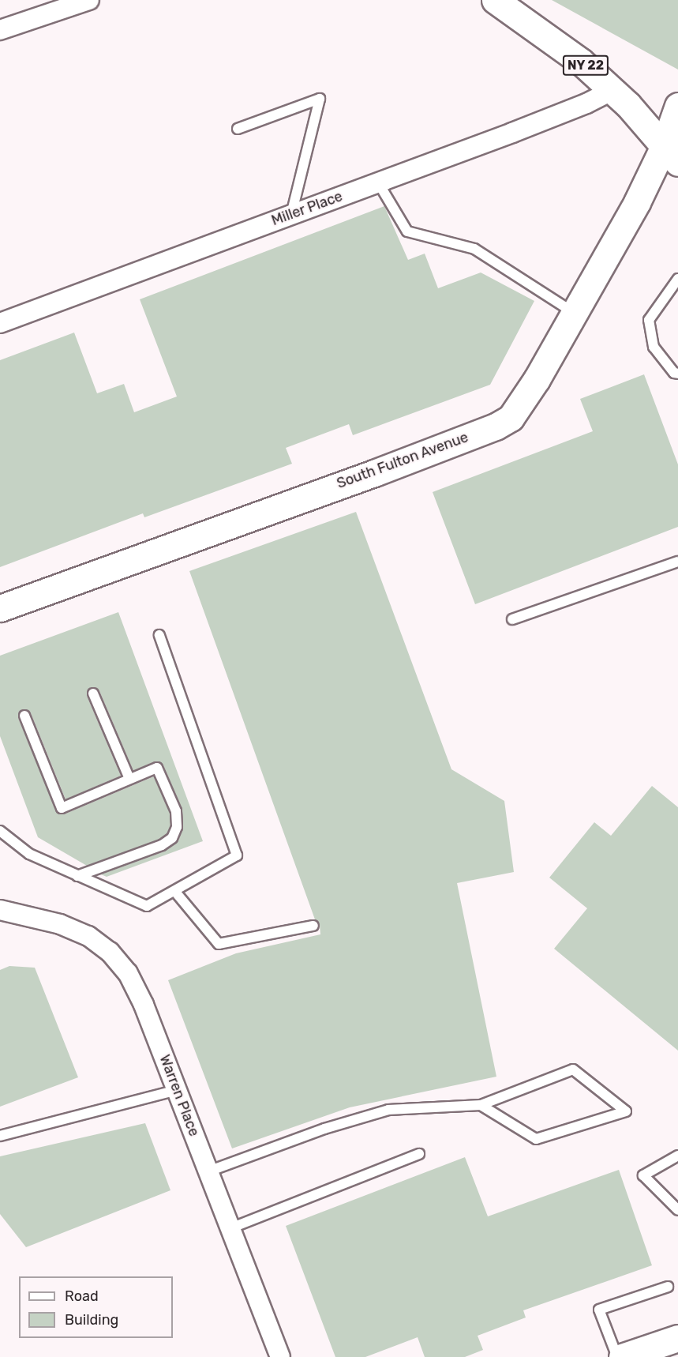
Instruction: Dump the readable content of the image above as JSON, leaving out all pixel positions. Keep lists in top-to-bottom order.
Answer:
{
  "streets": {
    "main road": ["NY 22", "South Fulton Avenue"],
    "street": ["Miller Place", "Warren Place"]
  },
  "crossings": [
    ["NY 22", "Miller Place"],
    ["NY 22", "South Fulton Avenue"]
  ],
  "legend": ["Road", "Building"]
}
